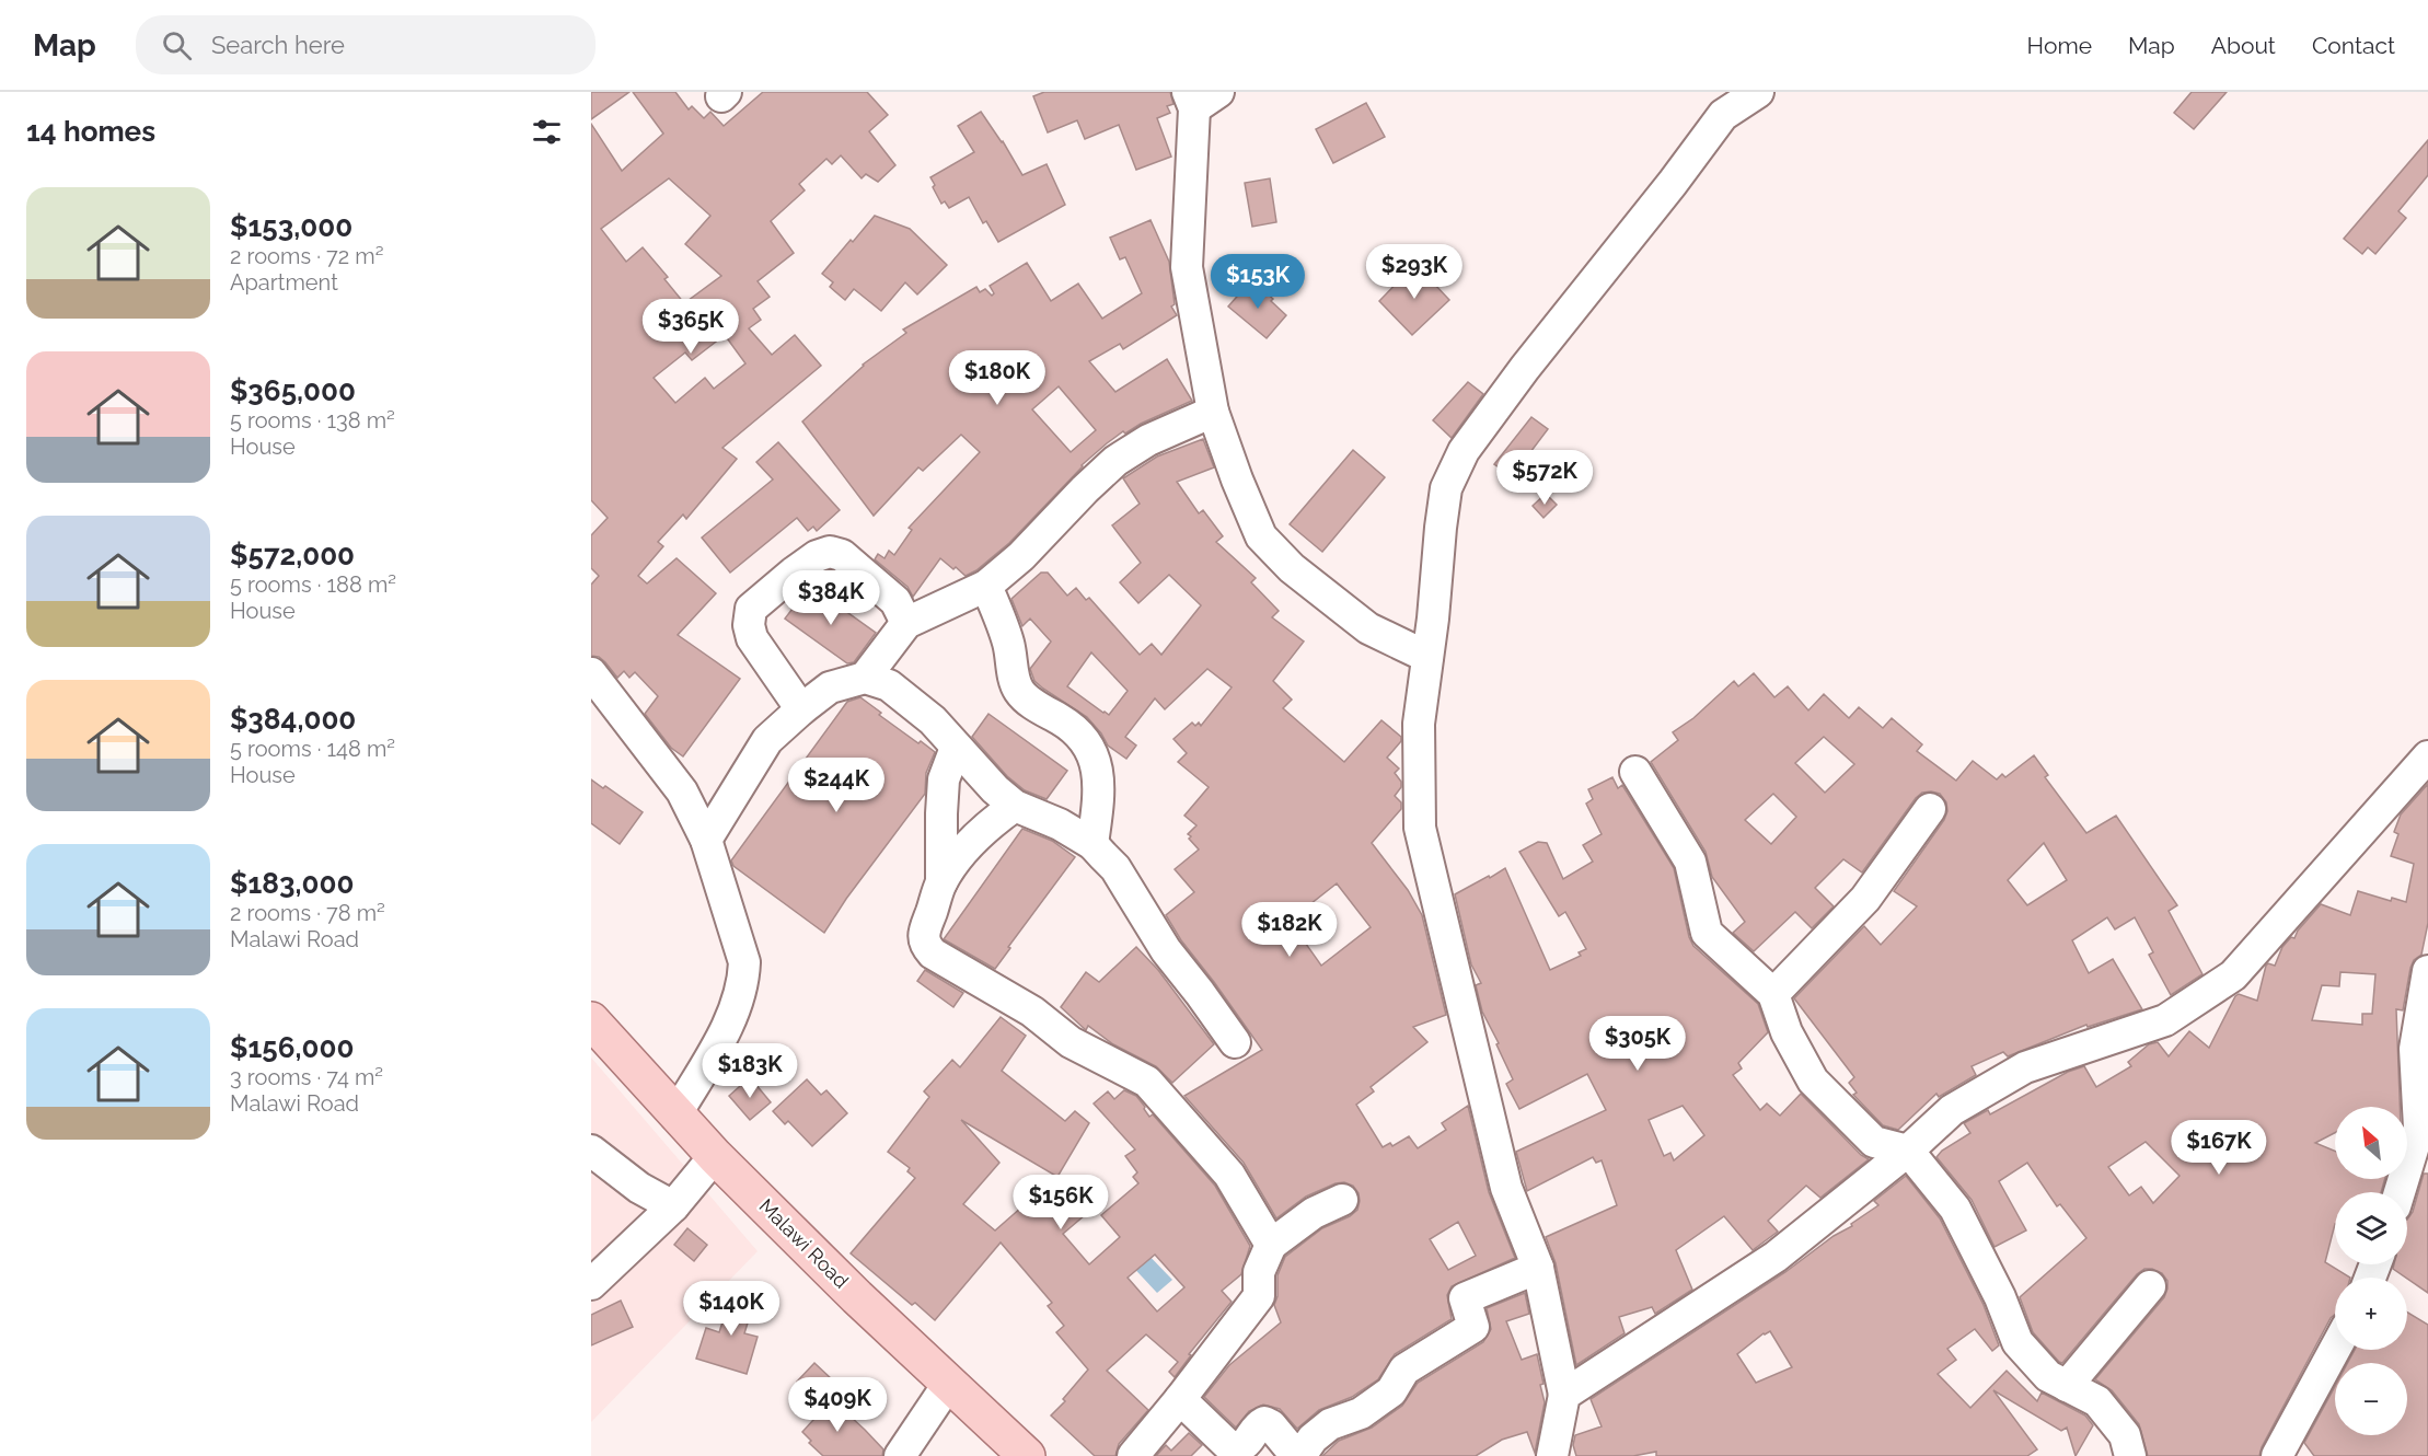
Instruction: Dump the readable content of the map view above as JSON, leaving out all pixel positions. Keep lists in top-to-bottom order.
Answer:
{
  "streets": {
    "main road": ["Malawi Road"]
  },
  "north": "top left",
  "page": {
    "header": "Map",
    "search": "Search here",
    "nav": [
      "Home",
      "Map",
      "About",
      "Contact"
    ],
    "heading": "14 homes",
    "list": [
      {
        "name": "$153,000",
        "note": "2 rooms · 72 m² · Apartment"
      },
      {
        "name": "$365,000",
        "note": "5 rooms · 138 m² · House"
      },
      {
        "name": "$572,000",
        "note": "5 rooms · 188 m² · House"
      },
      {
        "name": "$384,000",
        "note": "5 rooms · 148 m² · House"
      },
      {
        "name": "$183,000",
        "note": "2 rooms · 78 m² · Malawi Road"
      },
      {
        "name": "$156,000",
        "note": "3 rooms · 74 m² · Malawi Road"
      }
    ],
    "price": [
      "$293K",
      "$153K",
      "$365K",
      "$180K",
      "$572K",
      "$384K",
      "$244K",
      "$182K",
      "$305K",
      "$183K",
      "$167K",
      "$156K",
      "$140K",
      "$409K"
    ],
    "map_buttons": ["+", "−"]
  }
}
